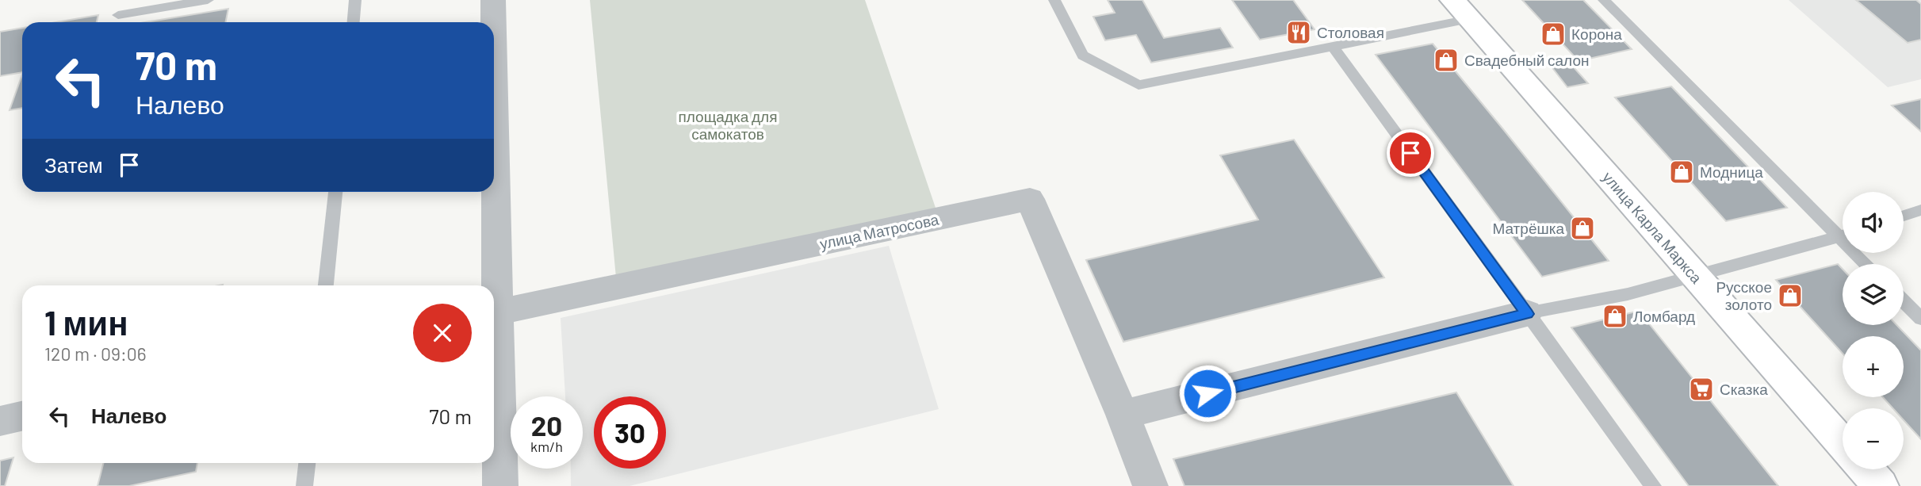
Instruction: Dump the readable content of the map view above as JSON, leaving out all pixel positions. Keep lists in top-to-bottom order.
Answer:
{
  "streets": {
    "main road": ["улица Карла Маркса"],
    "street": ["улица Матросова"]
  },
  "parks": ["площадка для самокатов"],
  "places": {
    "restaurant": ["Столовая"],
    "shop": [
      "Корона",
      "Свадебный салон",
      "Модница",
      "Матрёшка",
      "Русское золото",
      "Ломбард"
    ],
    "supermarket": ["Сказка"]
  },
  "page": {
    "turn": ["70 m", "Налево"],
    "then": "Затем",
    "map_buttons": ["+", "−"],
    "heading": ["1 мин", "120 m · 09:06"],
    "list": [
      {
        "name": "Налево",
        "value": "70 m"
      }
    ],
    "speed": "20 km/h",
    "limit": "30"
  }
}
